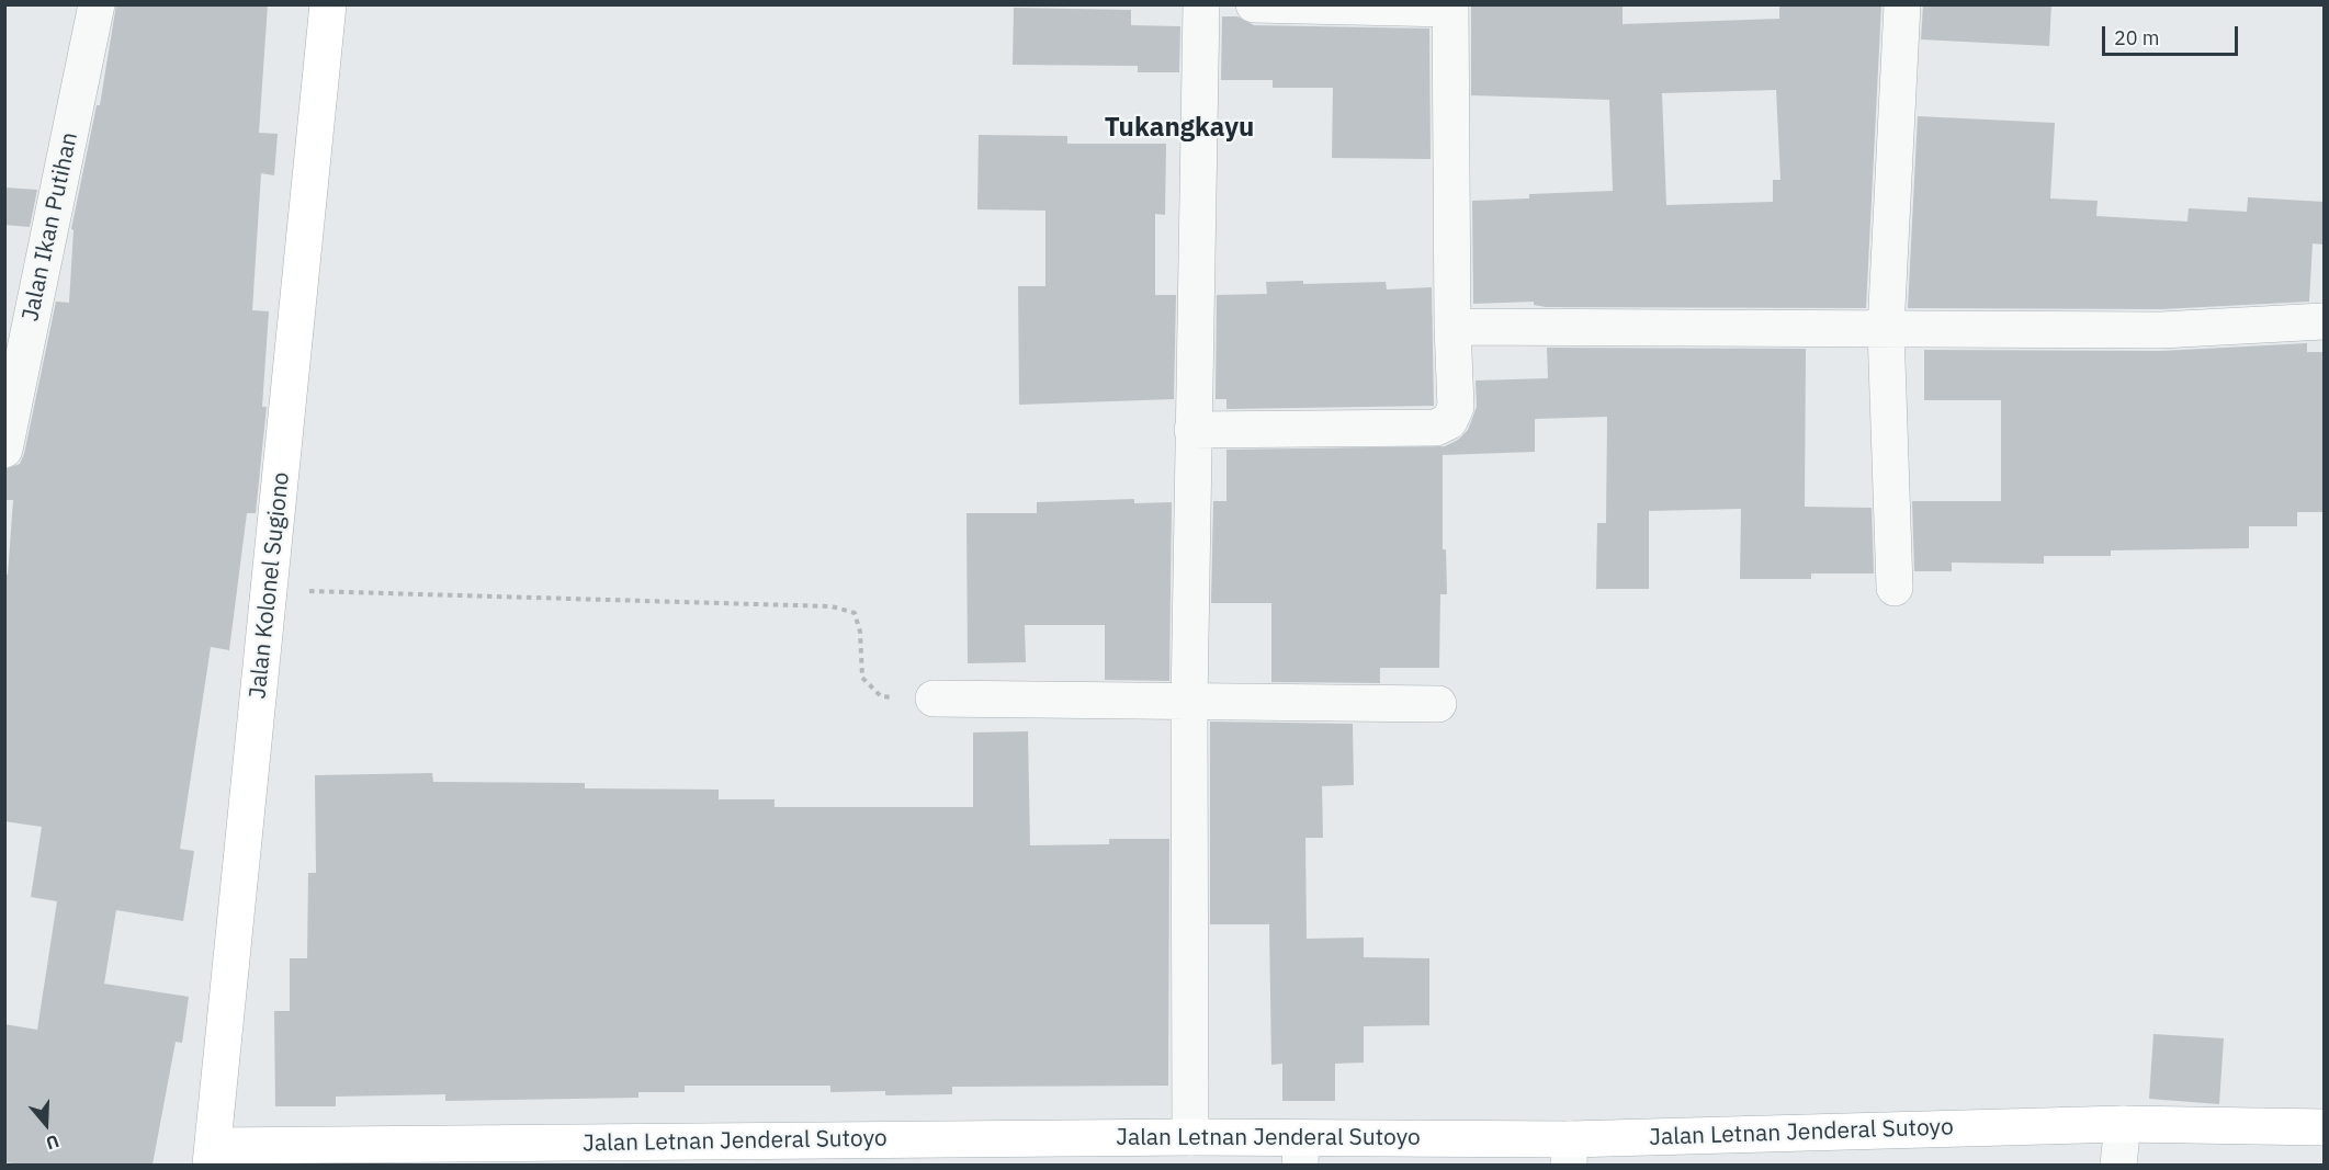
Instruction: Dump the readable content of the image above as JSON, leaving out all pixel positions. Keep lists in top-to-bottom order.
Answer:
{
  "streets": {
    "main road": ["Jalan Kolonel Sugiono", "Jalan Letnan Jenderal Sutoyo"],
    "street": ["Jalan Ikan Putihan"]
  },
  "crossings": [
    ["Jalan Kolonel Sugiono", "Jalan Letnan Jenderal Sutoyo"]
  ],
  "districts": ["Tukangkayu"],
  "scale_bar": "20 m",
  "north": "bottom"
}
